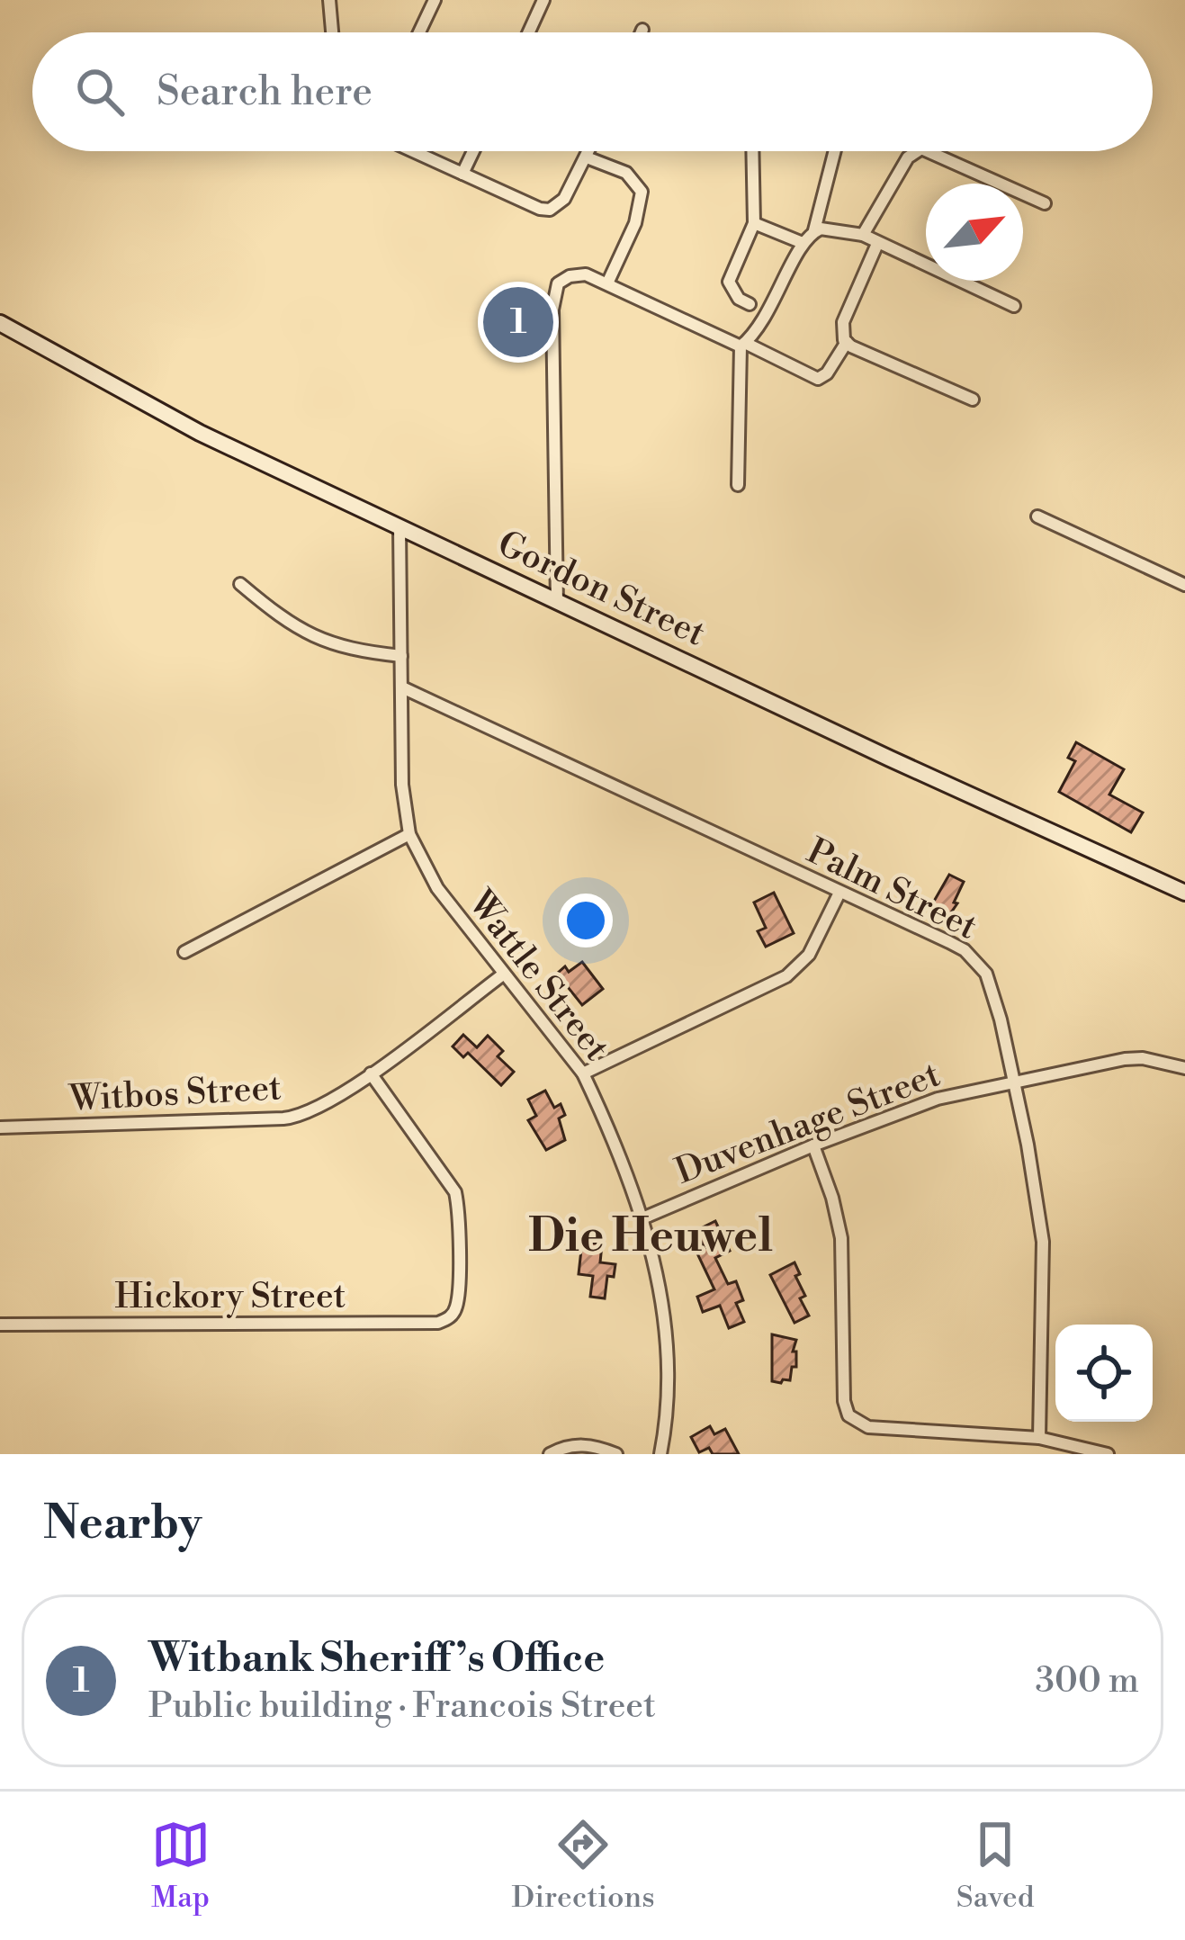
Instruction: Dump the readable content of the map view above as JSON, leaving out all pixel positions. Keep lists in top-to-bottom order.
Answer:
{
  "streets": {
    "street": [
      "Gordon Street",
      "Palm Street",
      "Wattle Street",
      "Witbos Street",
      "Duvenhage Street",
      "Hickory Street"
    ]
  },
  "crossings": [
    ["Gordon Street", "Wattle Street"],
    ["Palm Street", "Wattle Street"],
    ["Palm Street", "Duvenhage Street"],
    ["Wattle Street", "Witbos Street"],
    ["Wattle Street", "Duvenhage Street"],
    ["Witbos Street", "Hickory Street"]
  ],
  "districts": ["Die Heuwel"],
  "north": "top right",
  "page": {
    "search": "Search here",
    "pins": "1",
    "heading": "Nearby",
    "list": [
      {
        "mark": "1",
        "name": "Witbank Sheriff’s Office",
        "note": "Public building · Francois Street",
        "value": "300 m"
      }
    ],
    "nav": ["Map", "Directions", "Saved"]
  }
}
